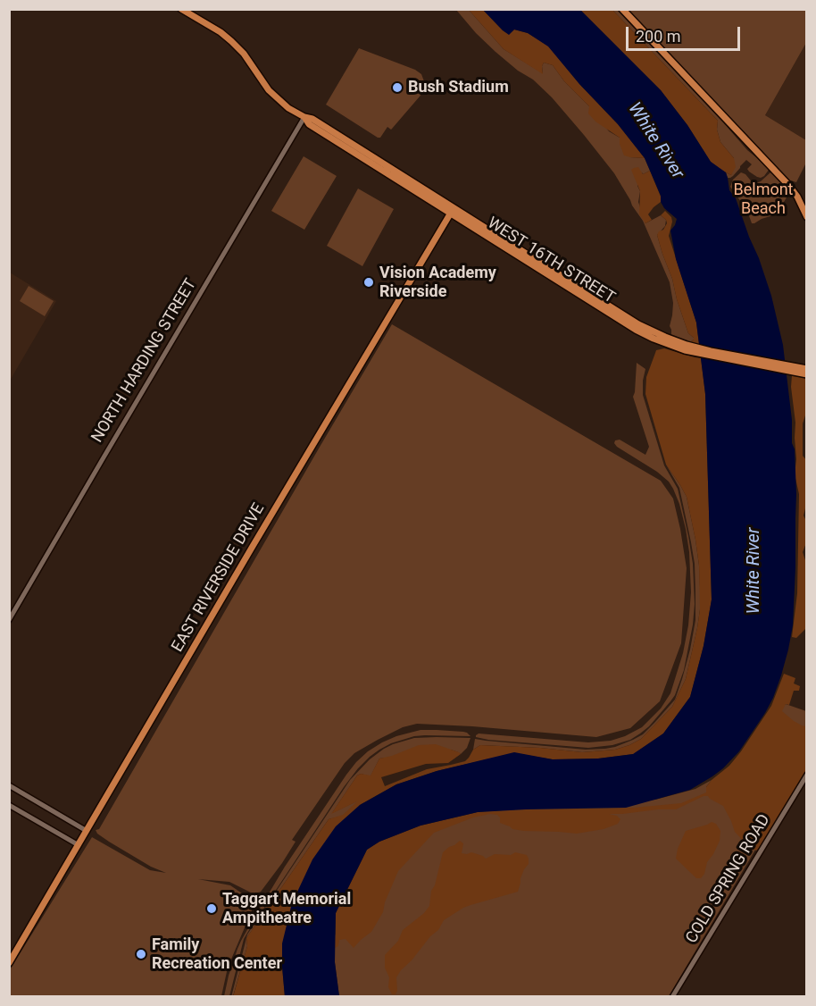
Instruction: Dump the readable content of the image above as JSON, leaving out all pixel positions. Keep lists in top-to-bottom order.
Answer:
{
  "streets": {
    "main road": ["WEST 16TH STREET", "EAST RIVERSIDE DRIVE"],
    "street": ["NORTH HARDING STREET", "COLD SPRING ROAD"]
  },
  "crossings": [
    ["WEST 16TH STREET", "NORTH HARDING STREET"],
    ["WEST 16TH STREET", "EAST RIVERSIDE DRIVE"]
  ],
  "water": ["White River"],
  "parks": ["Belmont Beach"],
  "places": [
    "Bush Stadium",
    "Vision Academy Riverside",
    "Taggart Memorial Ampitheatre",
    "Family Recreation Center"
  ],
  "scale_bar": "200 m"
}
